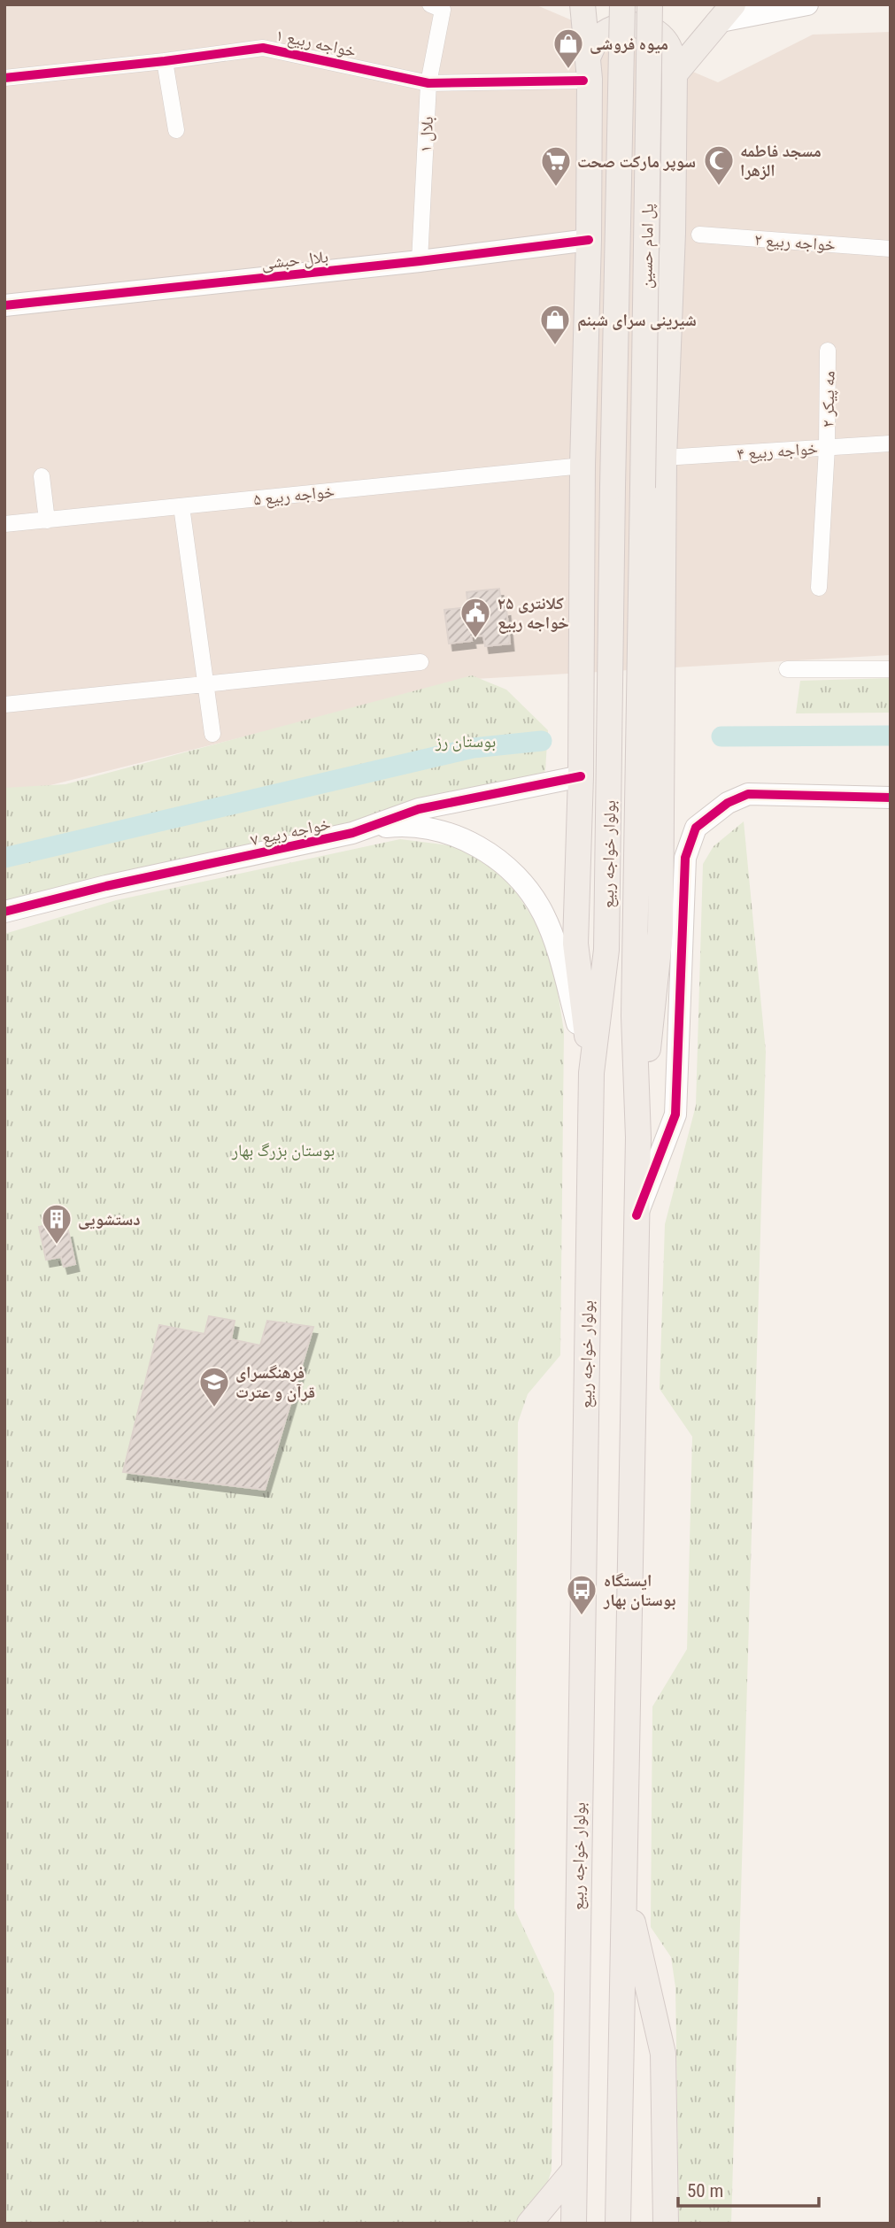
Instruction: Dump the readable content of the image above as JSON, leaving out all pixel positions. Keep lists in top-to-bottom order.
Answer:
{
  "streets": {
    "main road": ["پل امام حسین", "بولوار خواجه ربیع"],
    "street": [
      "خواجه ربیع ۱",
      "بلال ۱",
      "خواجه ربیع ۲",
      "بلال حبشی",
      "مه پیکر ۲",
      "خواجه ربیع ۴",
      "خواجه ربیع ۵",
      "خواجه ربیع ۷"
    ]
  },
  "crossings": [
    ["خواجه ربیع ۱", "بلال ۱"],
    ["بلال ۱", "بلال حبشی"],
    ["پل امام حسین", "بولوار خواجه ربیع"],
    ["مه پیکر ۲", "خواجه ربیع ۴"]
  ],
  "parks": ["بوستان رز", "بوستان بزرگ بهار"],
  "places": {
    "shop": ["میوه فروشی", "شیرینی سرای شبنم"],
    "mosque": ["مسجد فاطمه الزهرا"],
    "supermarket": ["سوپر مارکت صحت"],
    "public building": ["کلانتری ٢۵ خواجه ربیع"],
    "building": ["دستشویی"],
    "school or university": ["فرهنگسرای قرآن و عترت"],
    "bus stop": ["ایستگاه بوستان بهار"]
  },
  "scale_bar": "50 m"
}
